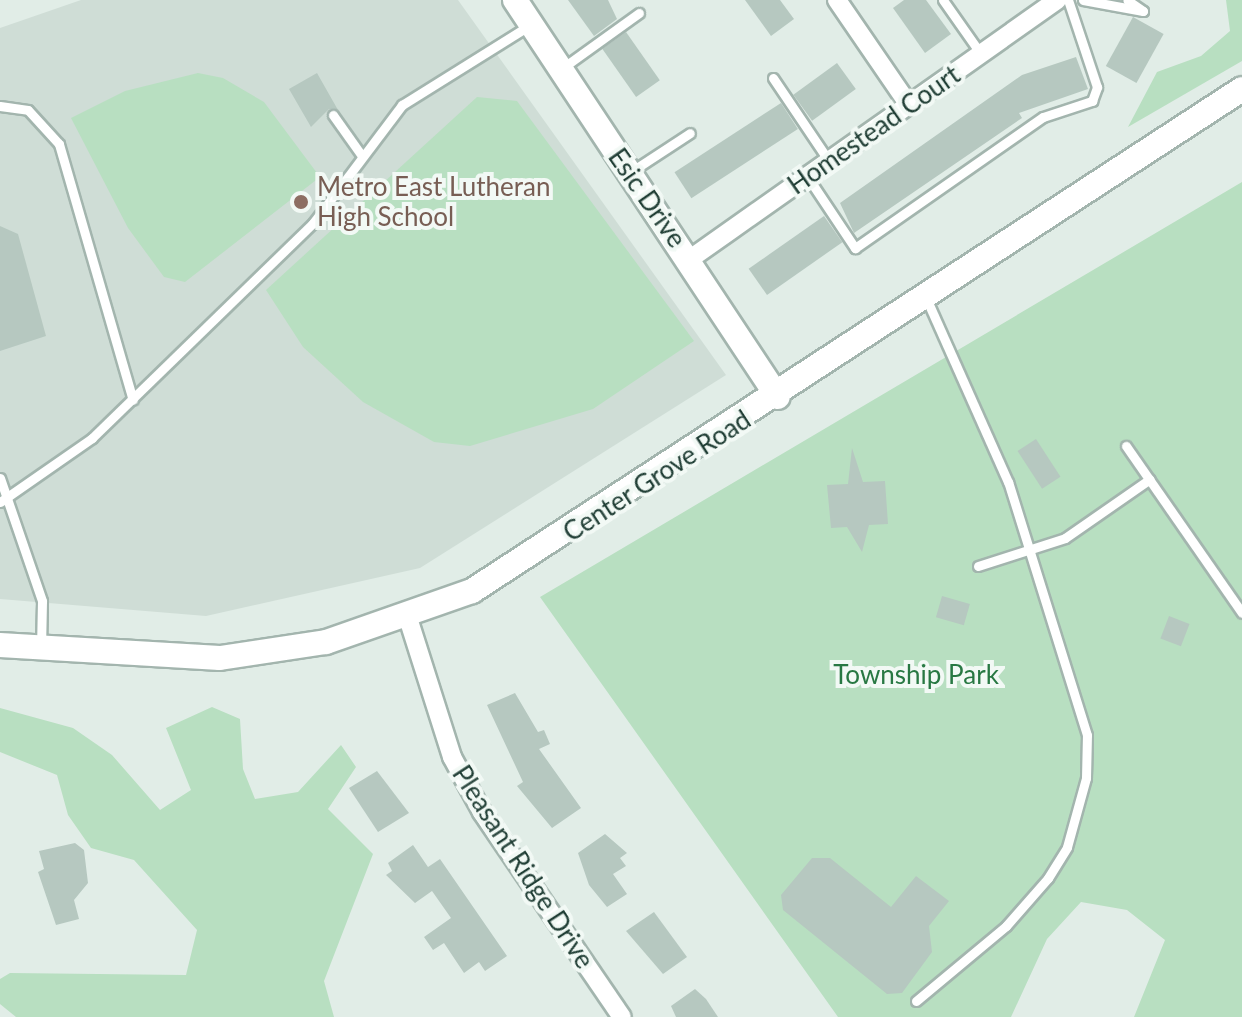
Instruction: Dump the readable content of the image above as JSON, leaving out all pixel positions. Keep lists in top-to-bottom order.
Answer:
{
  "streets": {
    "street": [
      "Homestead Court",
      "Esic Drive",
      "Center Grove Road",
      "Pleasant Ridge Drive"
    ]
  },
  "crossings": [
    ["Homestead Court", "Esic Drive"],
    ["Esic Drive", "Center Grove Road"],
    ["Center Grove Road", "Pleasant Ridge Drive"]
  ],
  "parks": ["Township Park"],
  "places": ["Metro East Lutheran High School"]
}
